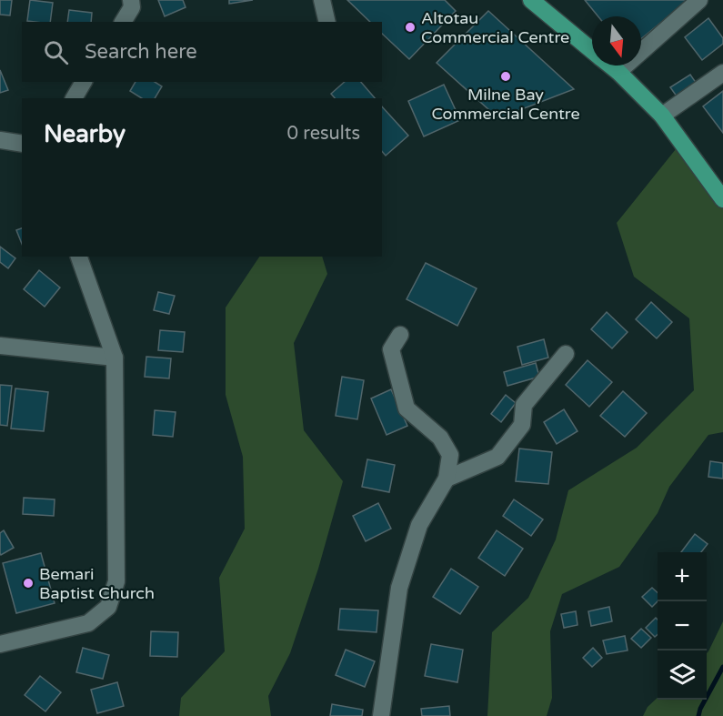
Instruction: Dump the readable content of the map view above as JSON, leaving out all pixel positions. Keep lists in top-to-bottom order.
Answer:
{
  "places": ["Altotau Commercial Centre", "Milne Bay Commercial Centre", "Bemari Baptist Church"],
  "north": "bottom",
  "page": {
    "search": "Search here",
    "heading": ["Nearby", "0 results"],
    "map_buttons": ["+", "−"]
  }
}
